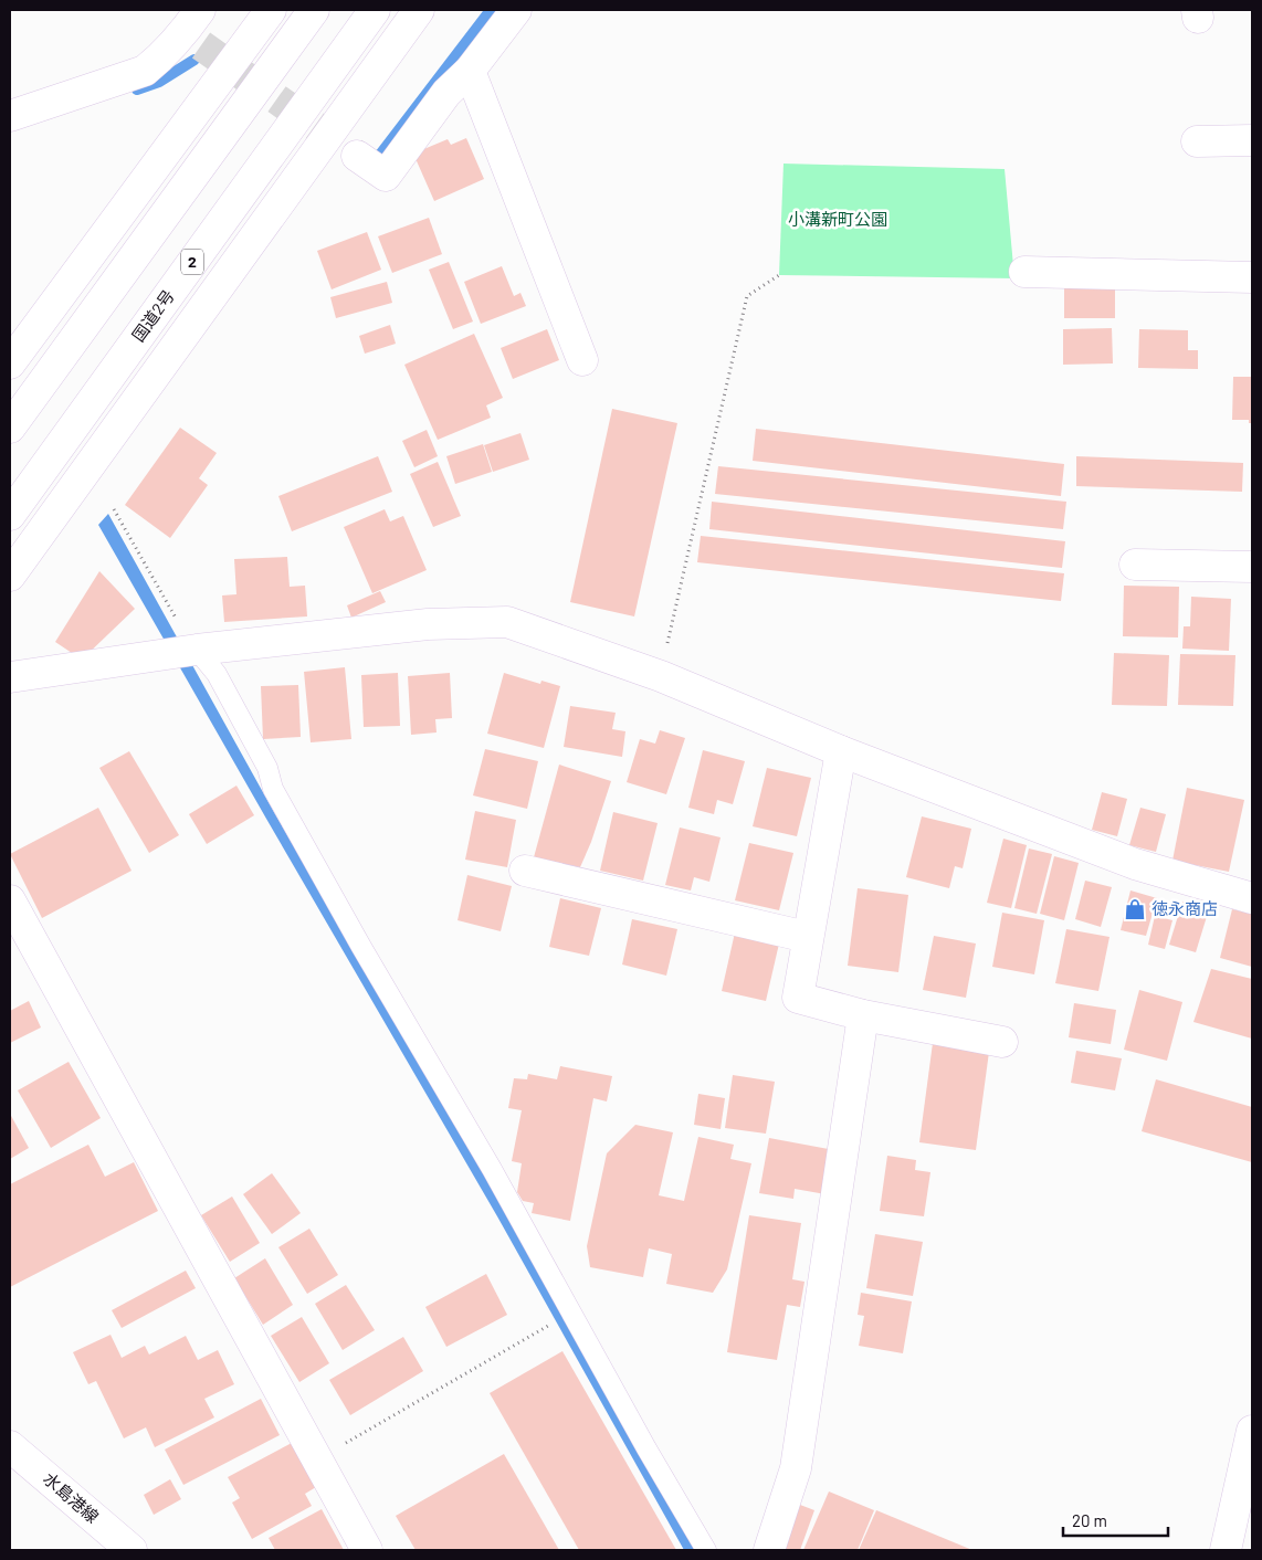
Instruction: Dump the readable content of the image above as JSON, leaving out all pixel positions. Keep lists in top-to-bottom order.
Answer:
{
  "streets": {
    "main road": ["2", "国道2号", "水島港線"]
  },
  "parks": ["小溝新町公園"],
  "places": {
    "shop": ["徳永商店"]
  },
  "scale_bar": "20 m"
}
